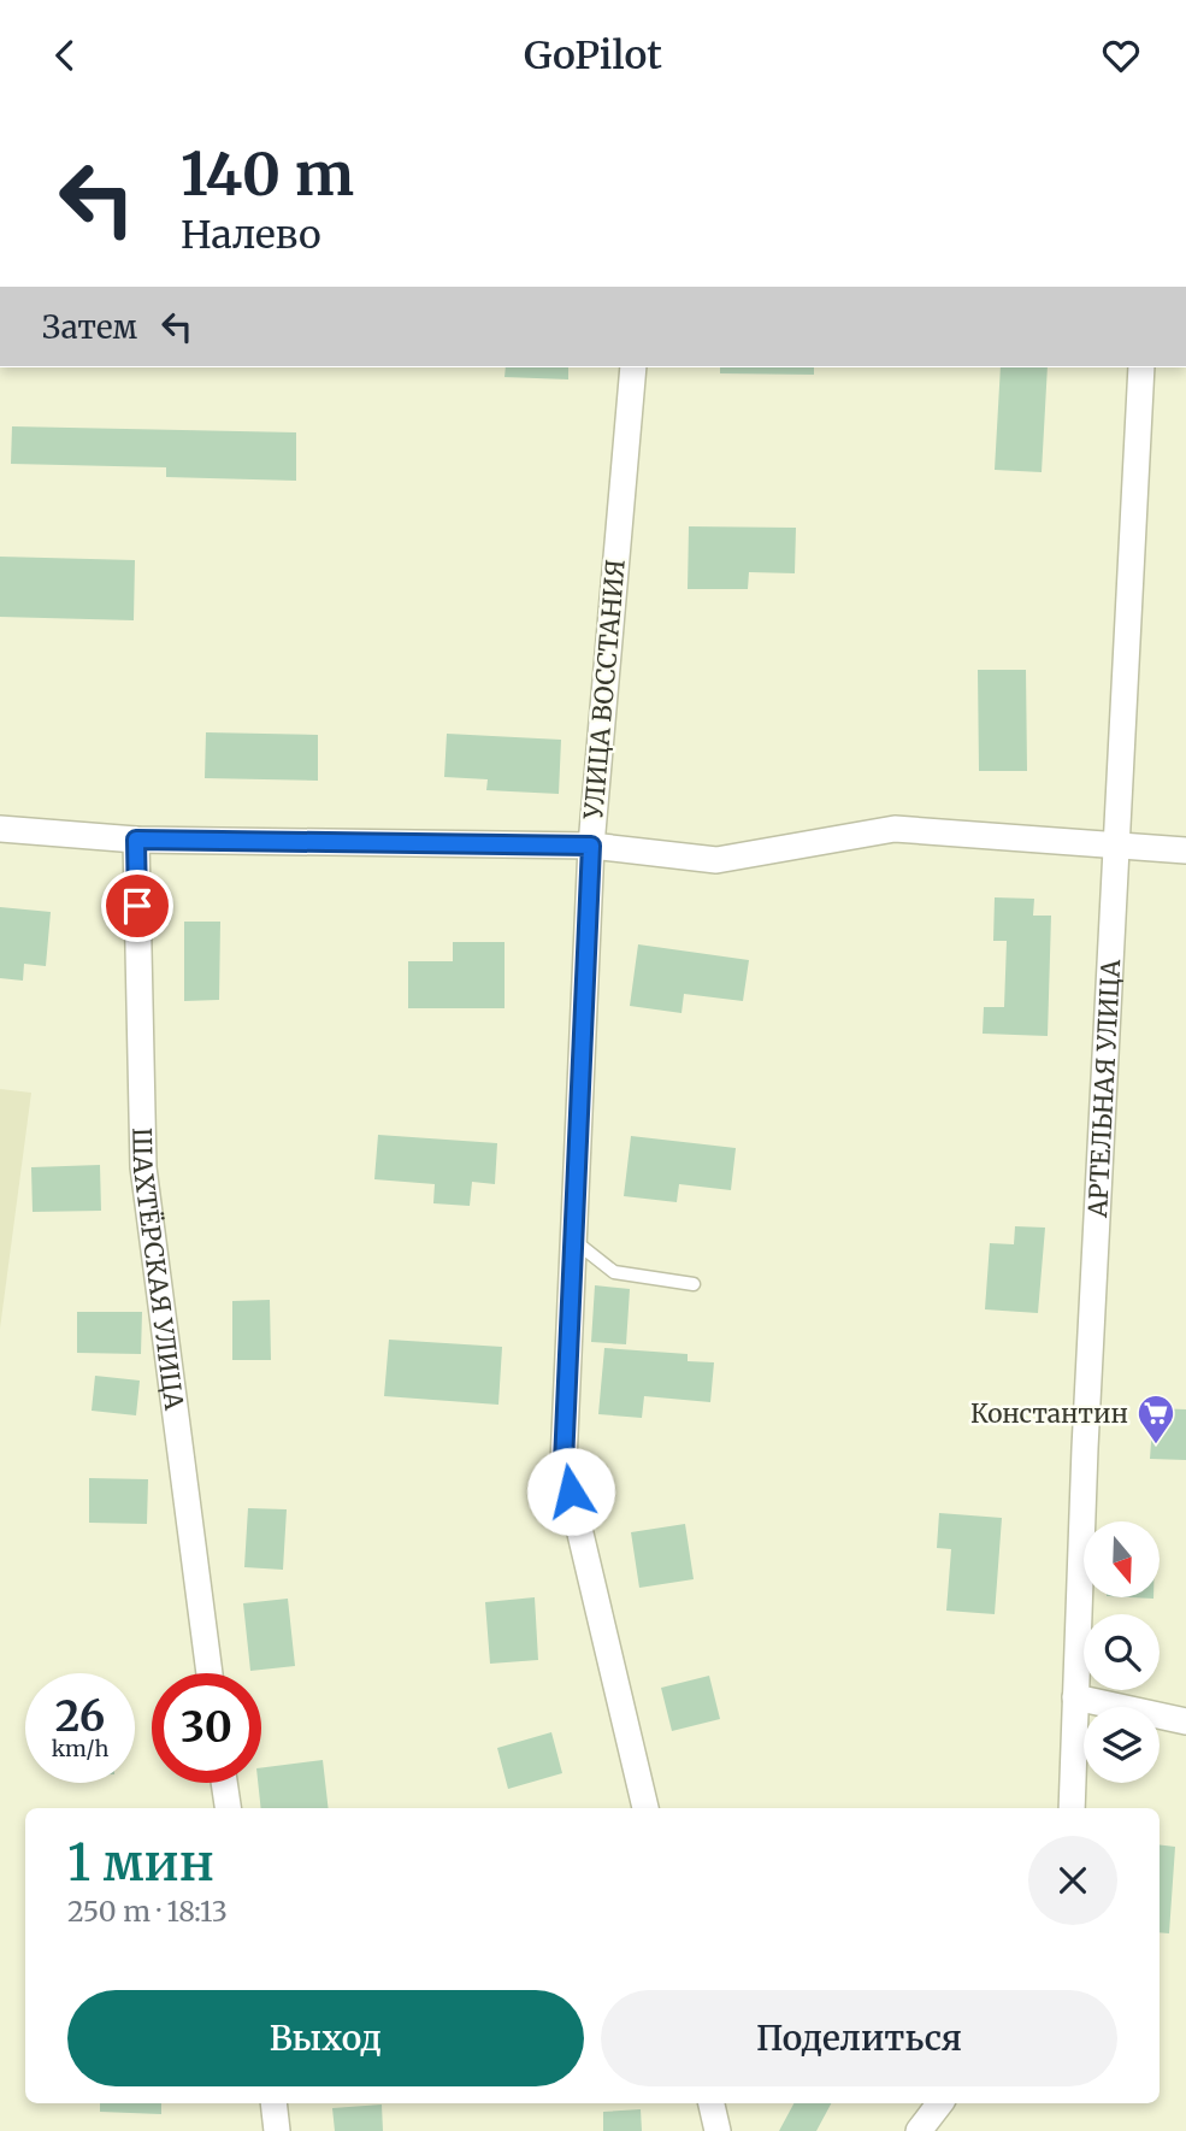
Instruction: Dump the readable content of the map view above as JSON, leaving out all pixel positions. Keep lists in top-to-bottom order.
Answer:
{
  "streets": {
    "street": ["УЛИЦА ВОССТАНИЯ", "АРТЕЛЬНАЯ УЛИЦА", "ШАХТЁРСКАЯ УЛИЦА"]
  },
  "places": {
    "supermarket": ["Константин"]
  },
  "north": "bottom",
  "page": {
    "header": "GoPilot",
    "turn": ["140 m", "Налево"],
    "then": "Затем",
    "speed": "26 km/h",
    "limit": "30",
    "heading": ["1 мин", "250 m · 18:13"],
    "buttons": ["Выход", "Поделиться"]
  }
}
